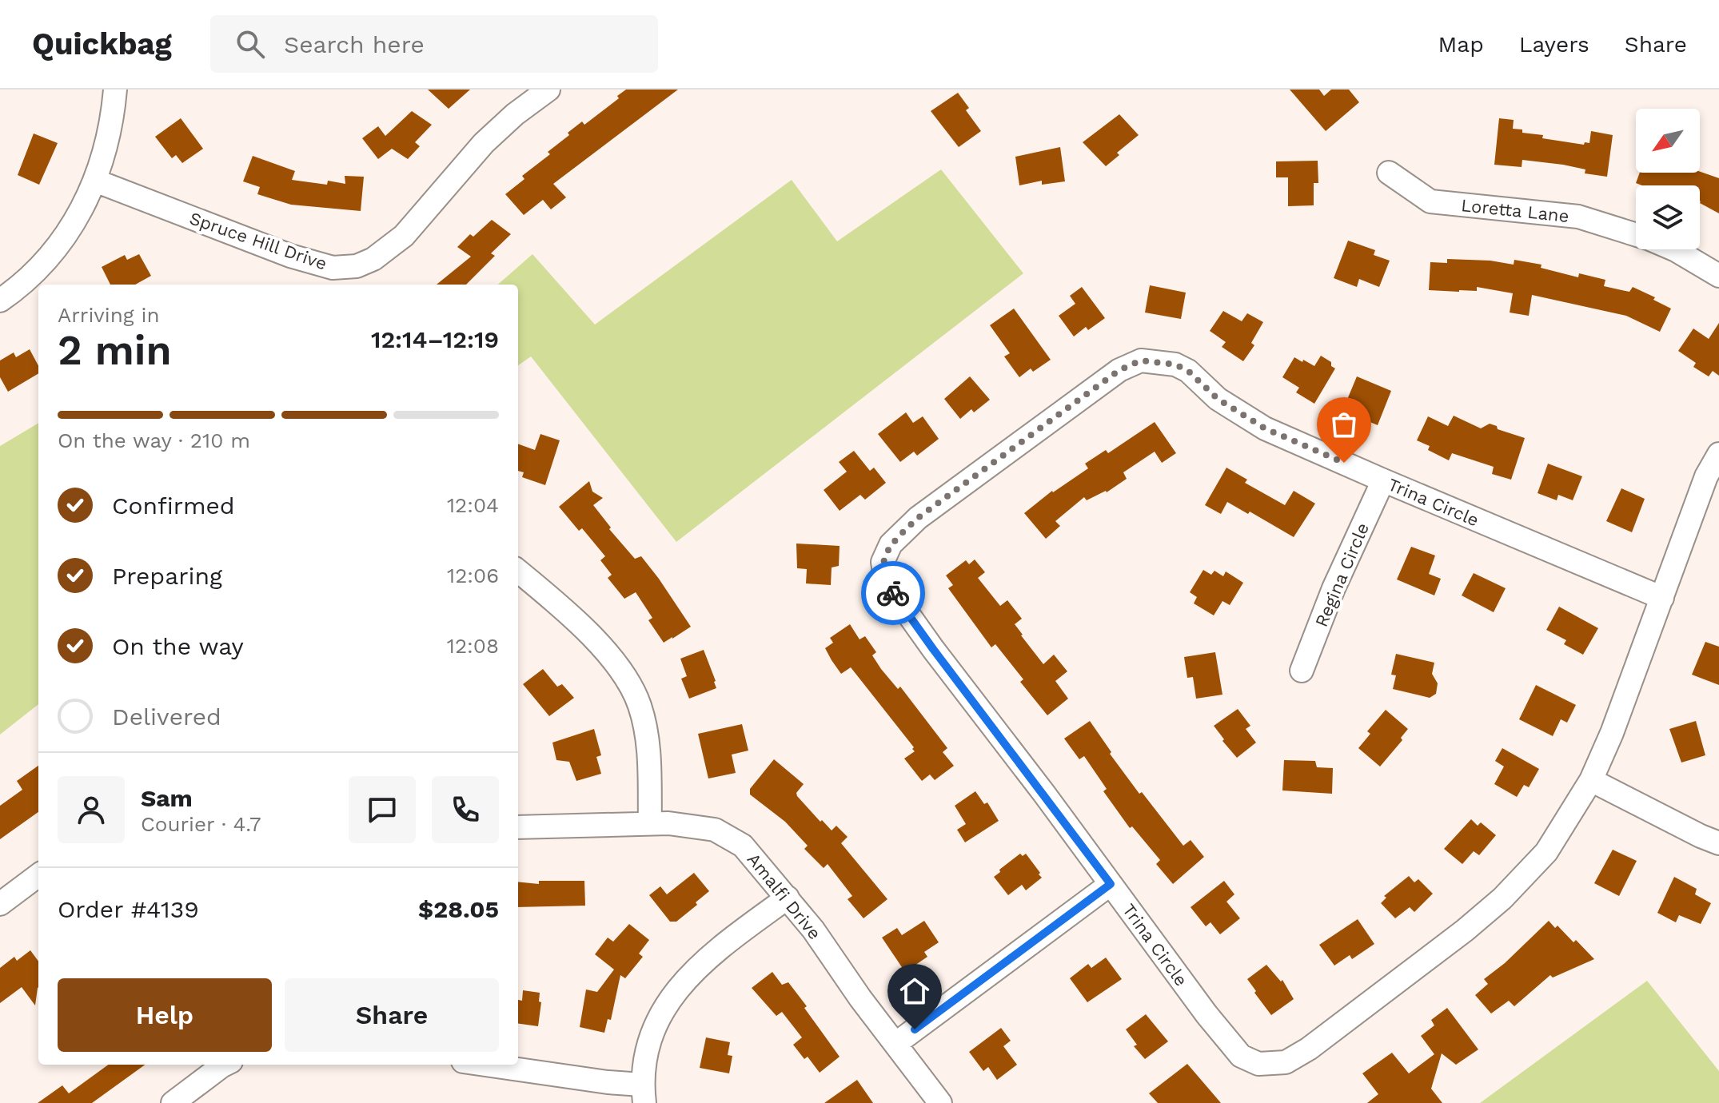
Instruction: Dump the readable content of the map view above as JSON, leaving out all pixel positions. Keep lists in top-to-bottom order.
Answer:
{
  "streets": {
    "street": [
      "Loretta Lane",
      "Spruce Hill Drive",
      "Trina Circle",
      "Regina Circle",
      "Amalfi Drive"
    ]
  },
  "crossings": [
    ["Trina Circle", "Regina Circle"]
  ],
  "north": "bottom left",
  "page": {
    "header": "Quickbag",
    "search": "Search here",
    "nav": ["Map", "Layers", "Share"],
    "heading": ["2 min", "Arriving in", "12:14–12:19"],
    "panel": [
      "Sam",
      "Courier · 4.7",
      "Order #4139",
      "$28.05"
    ],
    "bar": "On the way · 210 m",
    "list": [
      ["Confirmed", "12:04"],
      ["Preparing", "12:06"],
      ["On the way", "12:08"],
      "Delivered"
    ],
    "buttons": ["Help", "Share"]
  }
}
